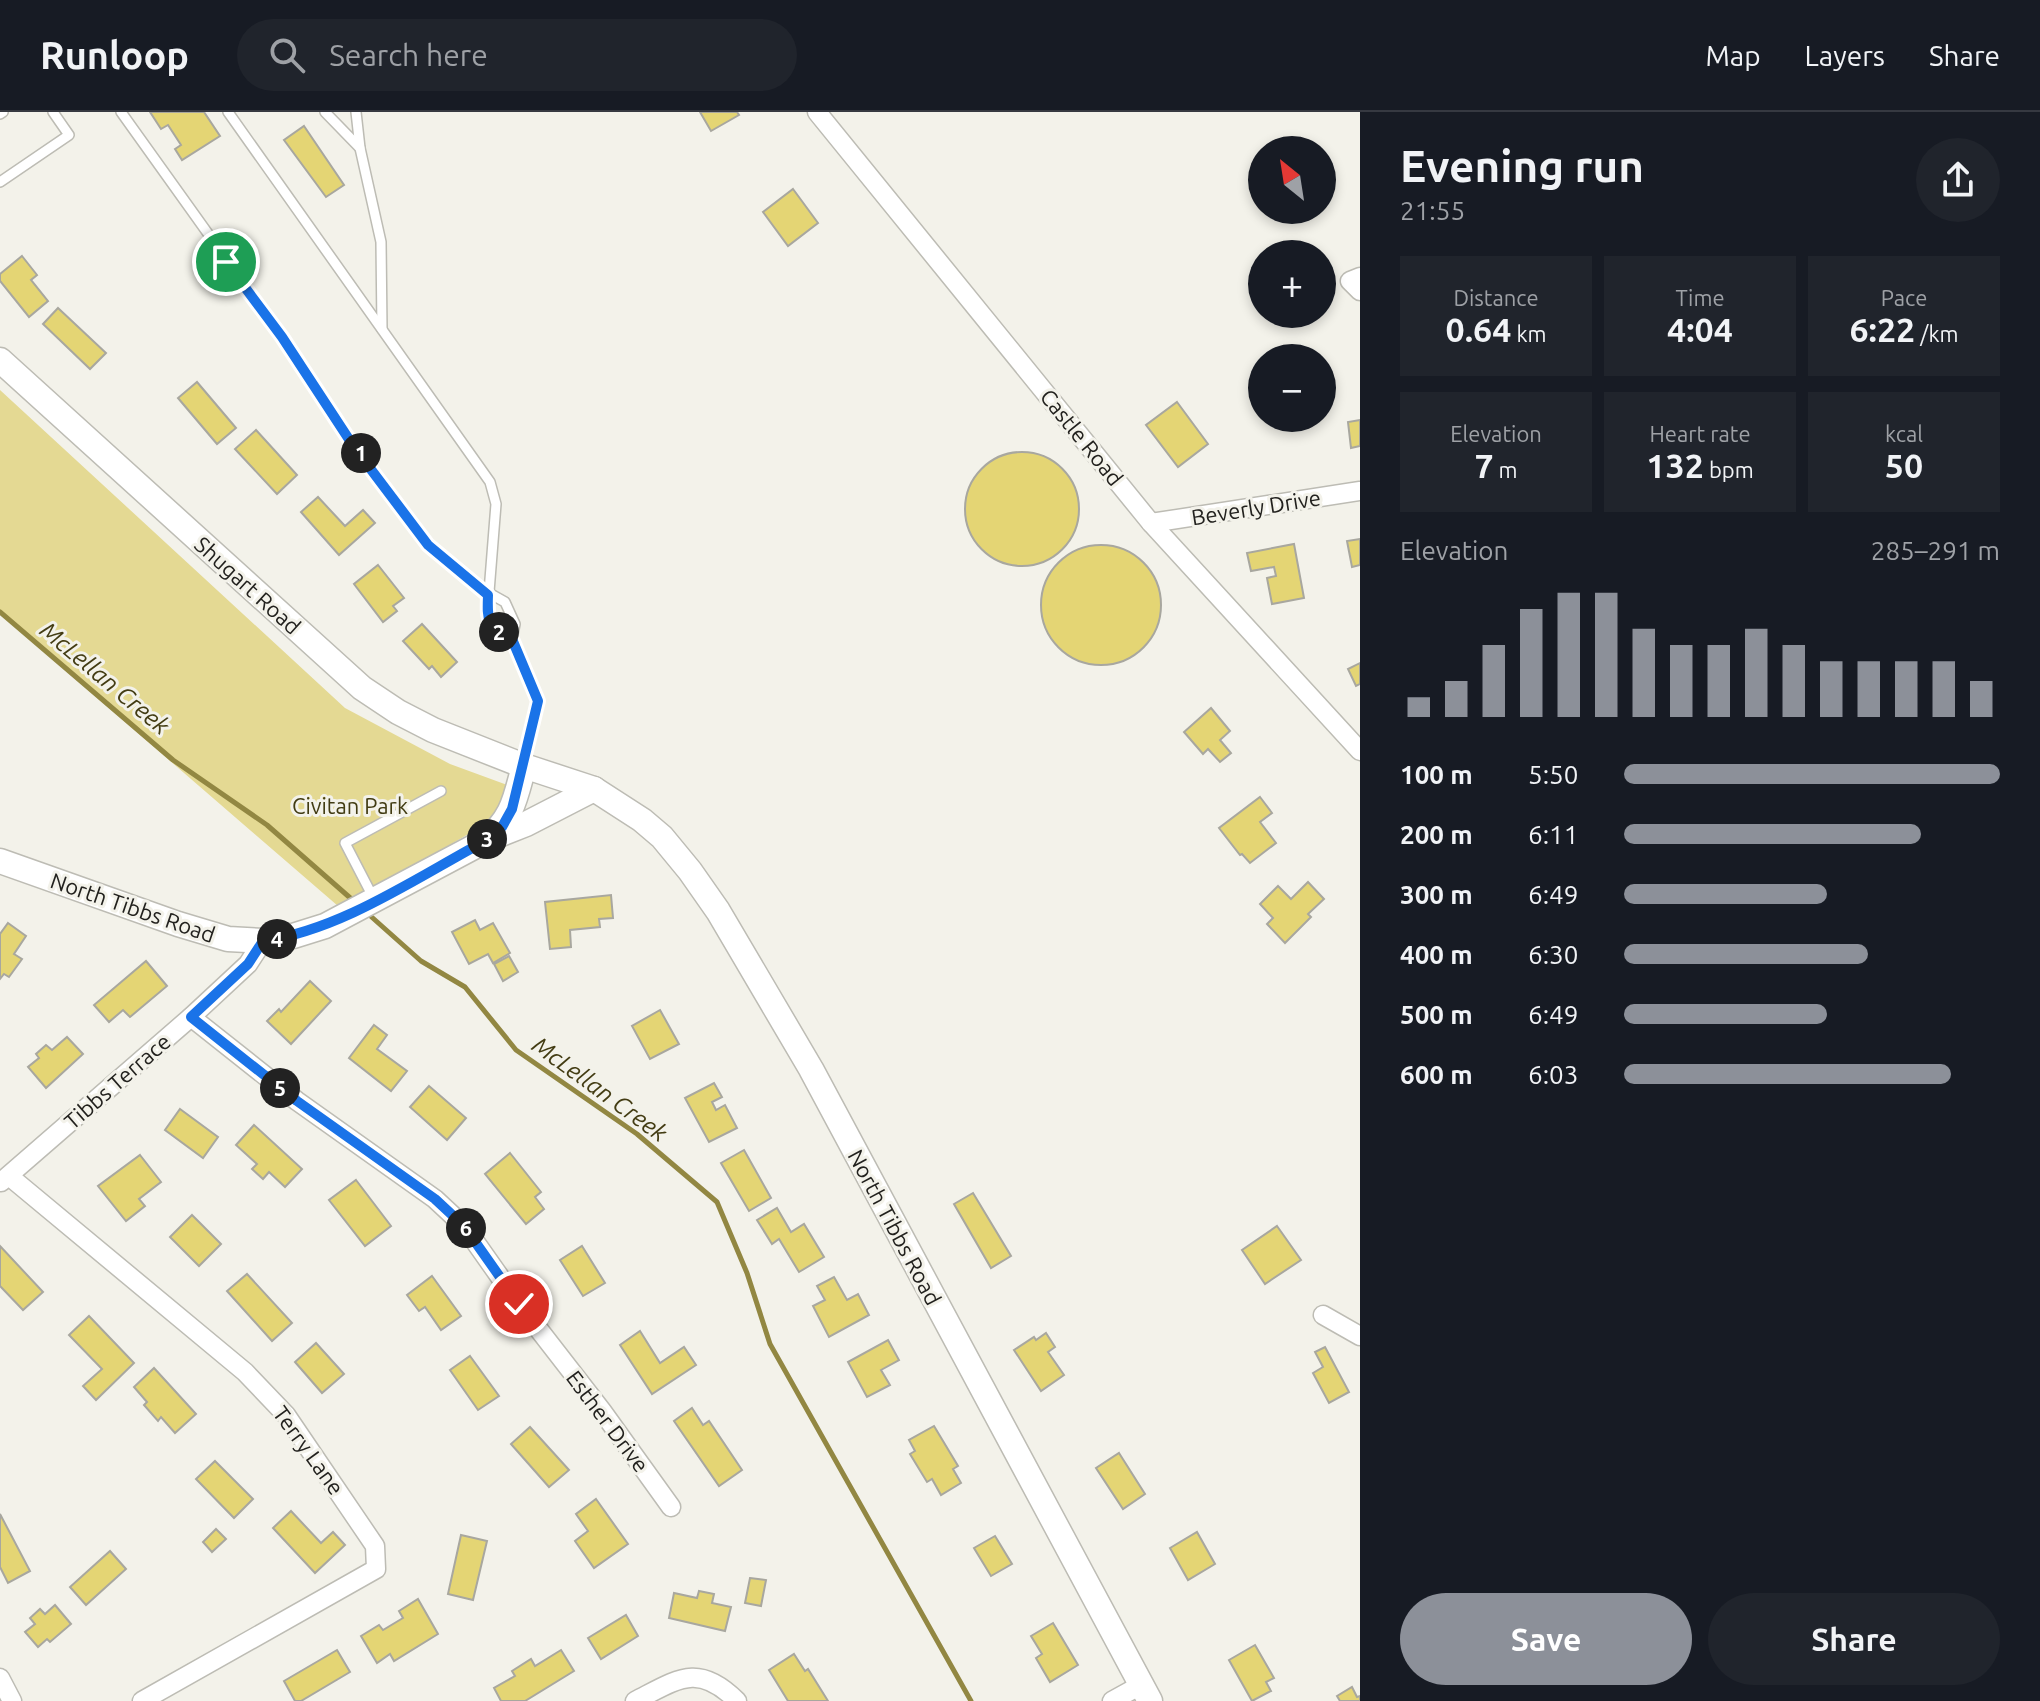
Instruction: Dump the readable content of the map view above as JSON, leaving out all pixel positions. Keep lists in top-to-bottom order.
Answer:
{
  "streets": {
    "street": [
      "Castle Road",
      "Beverly Drive",
      "Shugart Road",
      "North Tibbs Road",
      "Tibbs Terrace",
      "Esther Drive",
      "Terry Lane"
    ]
  },
  "crossings": [
    ["Castle Road", "Beverly Drive"],
    ["Shugart Road", "North Tibbs Road"],
    ["North Tibbs Road", "Tibbs Terrace"],
    ["Tibbs Terrace", "Esther Drive"],
    ["Tibbs Terrace", "Terry Lane"]
  ],
  "water": ["McLellan Creek"],
  "parks": ["Civitan Park"],
  "north": "top left",
  "page": {
    "header": "Runloop",
    "search": "Search here",
    "nav": ["Map", "Layers", "Share"],
    "heading": ["Evening run", "21:55"],
    "map_buttons": ["+", "−"],
    "stats": [
      ["Distance", "0.64 km"],
      ["Time", "4:04"],
      ["Pace", "6:22 /km"],
      ["Elevation", "7 m"],
      ["Heart rate", "132 bpm"],
      ["kcal", "50"]
    ],
    "pins": [
      "1",
      "2",
      "3",
      "4",
      "5",
      "6"
    ],
    "chart": ["Elevation", "285–291 m"],
    "list": [
      {
        "name": "100 m",
        "note": "5:50"
      },
      {
        "name": "200 m",
        "note": "6:11"
      },
      {
        "name": "300 m",
        "note": "6:49"
      },
      {
        "name": "400 m",
        "note": "6:30"
      },
      {
        "name": "500 m",
        "note": "6:49"
      },
      {
        "name": "600 m",
        "note": "6:03"
      }
    ],
    "buttons": ["Save", "Share"]
  }
}
